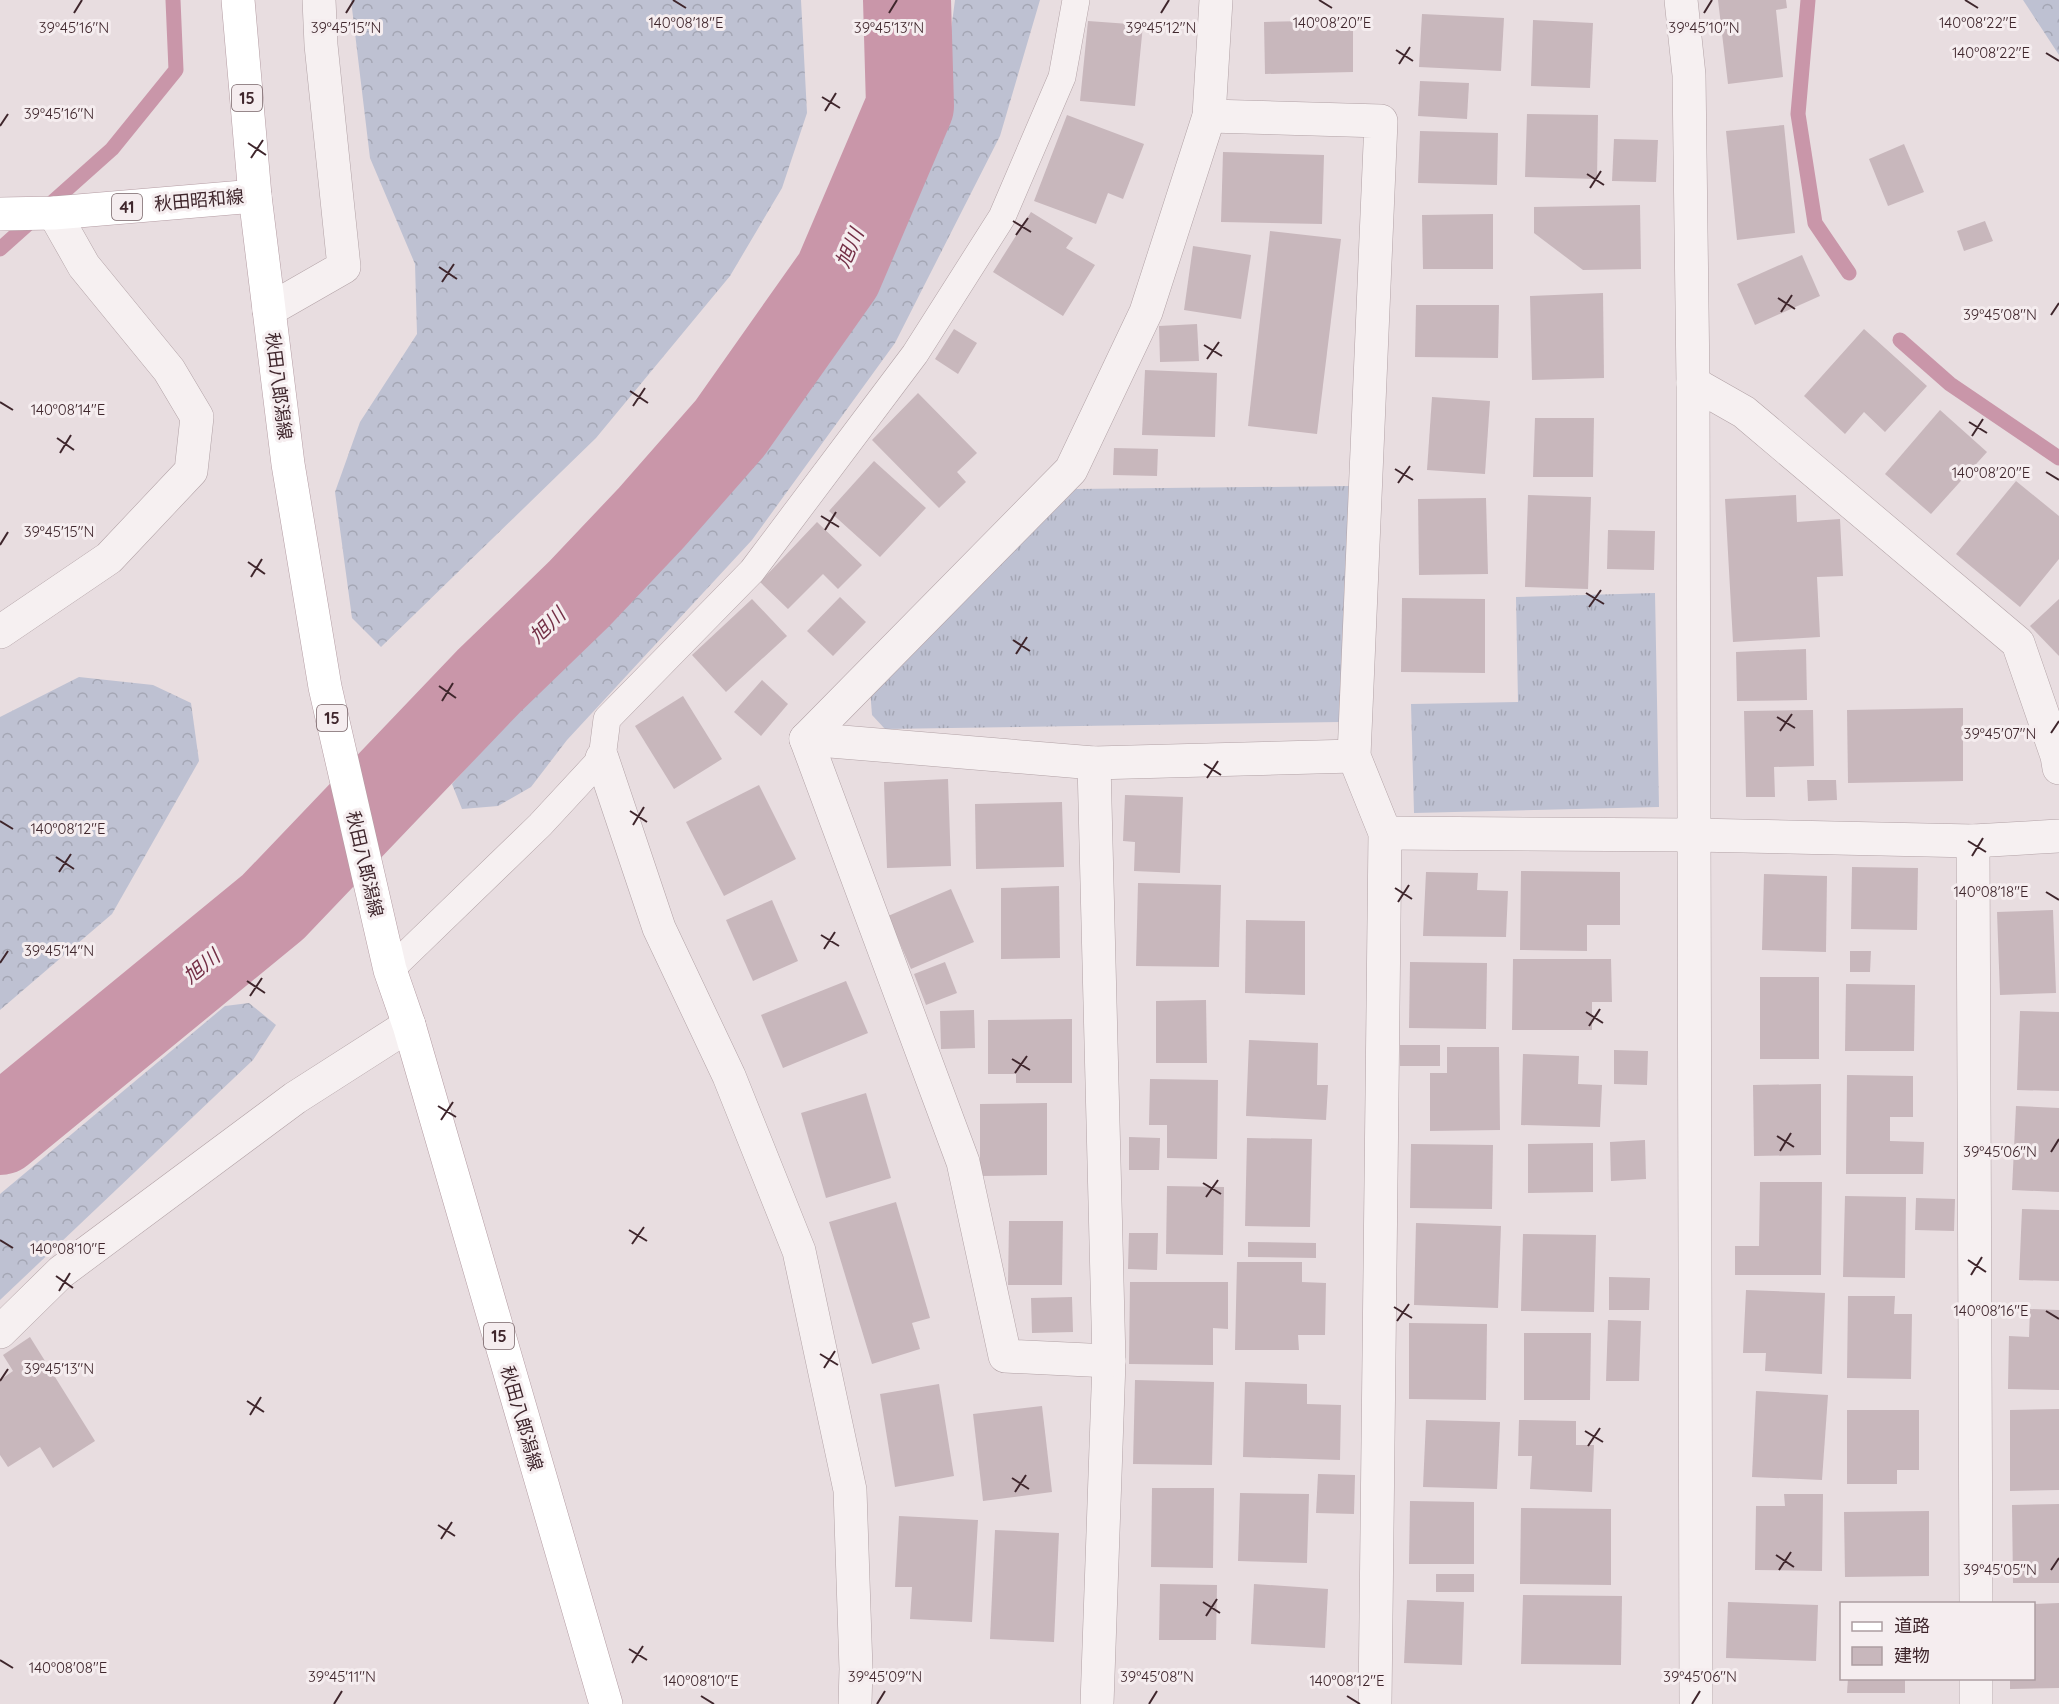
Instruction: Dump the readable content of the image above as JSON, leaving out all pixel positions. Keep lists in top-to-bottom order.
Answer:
{
  "streets": {
    "main road": [
      "15",
      "秋田昭和線",
      "41",
      "秋田八郎潟線"
    ]
  },
  "crossings": [
    ["秋田昭和線", "秋田八郎潟線"]
  ],
  "water": ["旭川"],
  "legend": ["道路", "建物"],
  "coordinates": [
    "140°08'18\"E",
    "140°08'22\"E",
    "140°08'20\"E",
    "39°45'16\"N",
    "39°45'15\"N",
    "39°45'13\"N",
    "39°45'12\"N",
    "39°45'10\"N",
    "39°45'08\"N",
    "140°08'14\"E",
    "39°45'07\"N",
    "140°08'12\"E",
    "39°45'14\"N",
    "39°45'06\"N",
    "140°08'10\"E",
    "140°08'16\"E",
    "39°45'05\"N",
    "140°08'08\"E",
    "39°45'11\"N",
    "39°45'09\"N"
  ]
}
